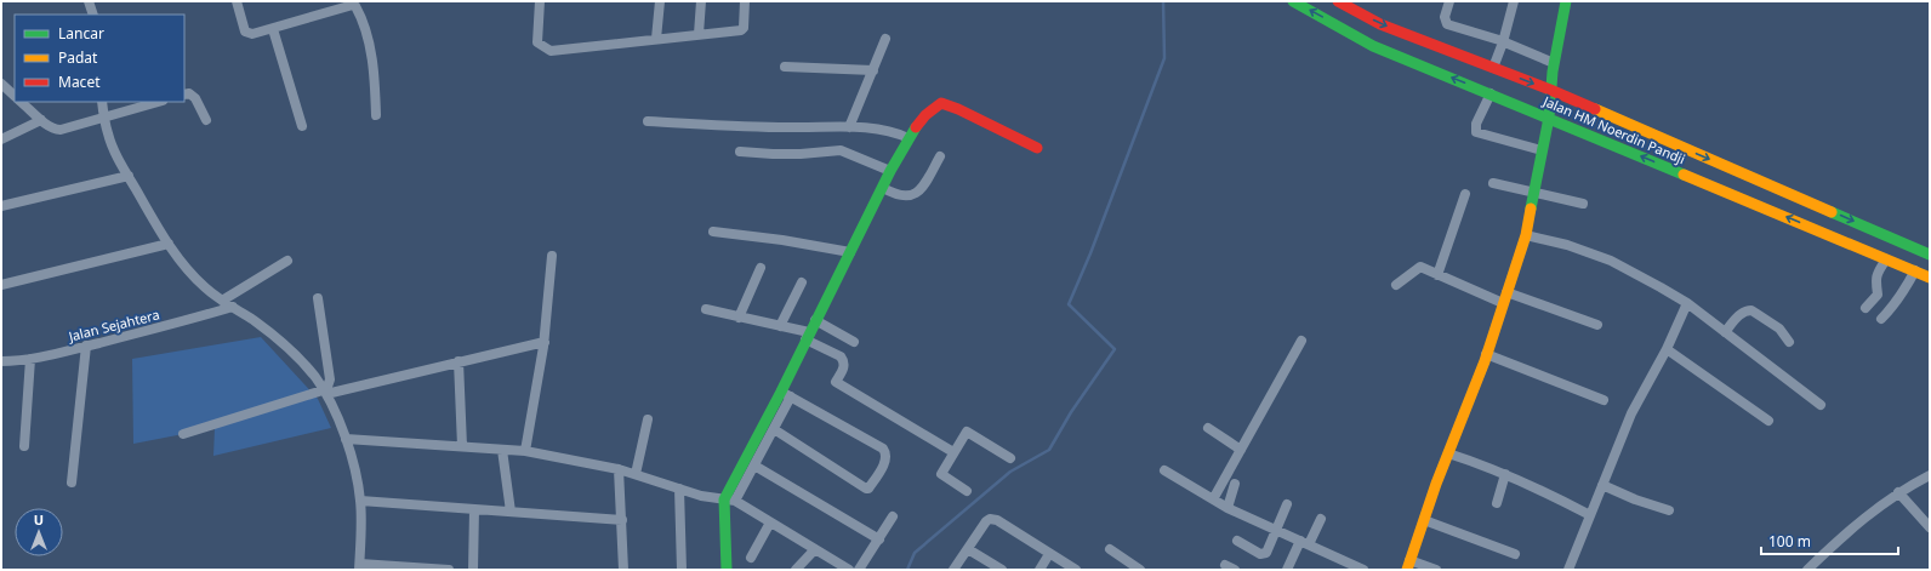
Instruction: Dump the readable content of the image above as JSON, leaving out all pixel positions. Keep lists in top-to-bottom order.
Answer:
{
  "streets": {
    "main road": ["Jalan HM Noerdin Pandji"],
    "street": ["Jalan Sejahtera"]
  },
  "legend": ["Lancar", "Padat", "Macet"],
  "scale_bar": "100 m",
  "north": "top"
}
